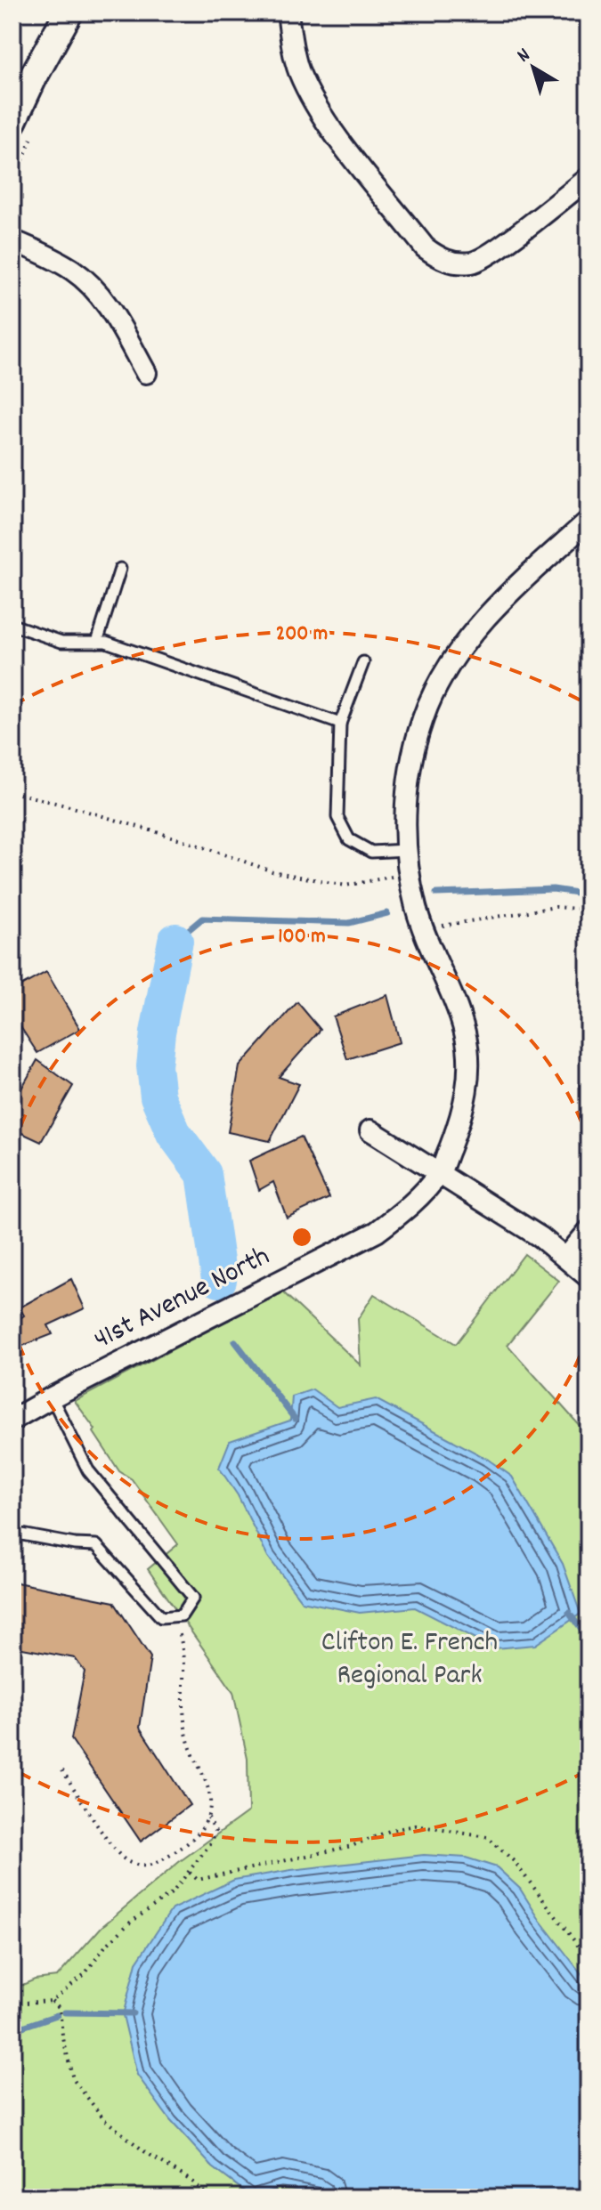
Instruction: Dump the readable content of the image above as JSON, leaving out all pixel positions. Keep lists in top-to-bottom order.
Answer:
{
  "streets": {
    "street": ["41st Avenue North"]
  },
  "parks": ["Clifton E. French Regional Park"],
  "north": "top left",
  "rings": ["200 m", "100 m"]
}
